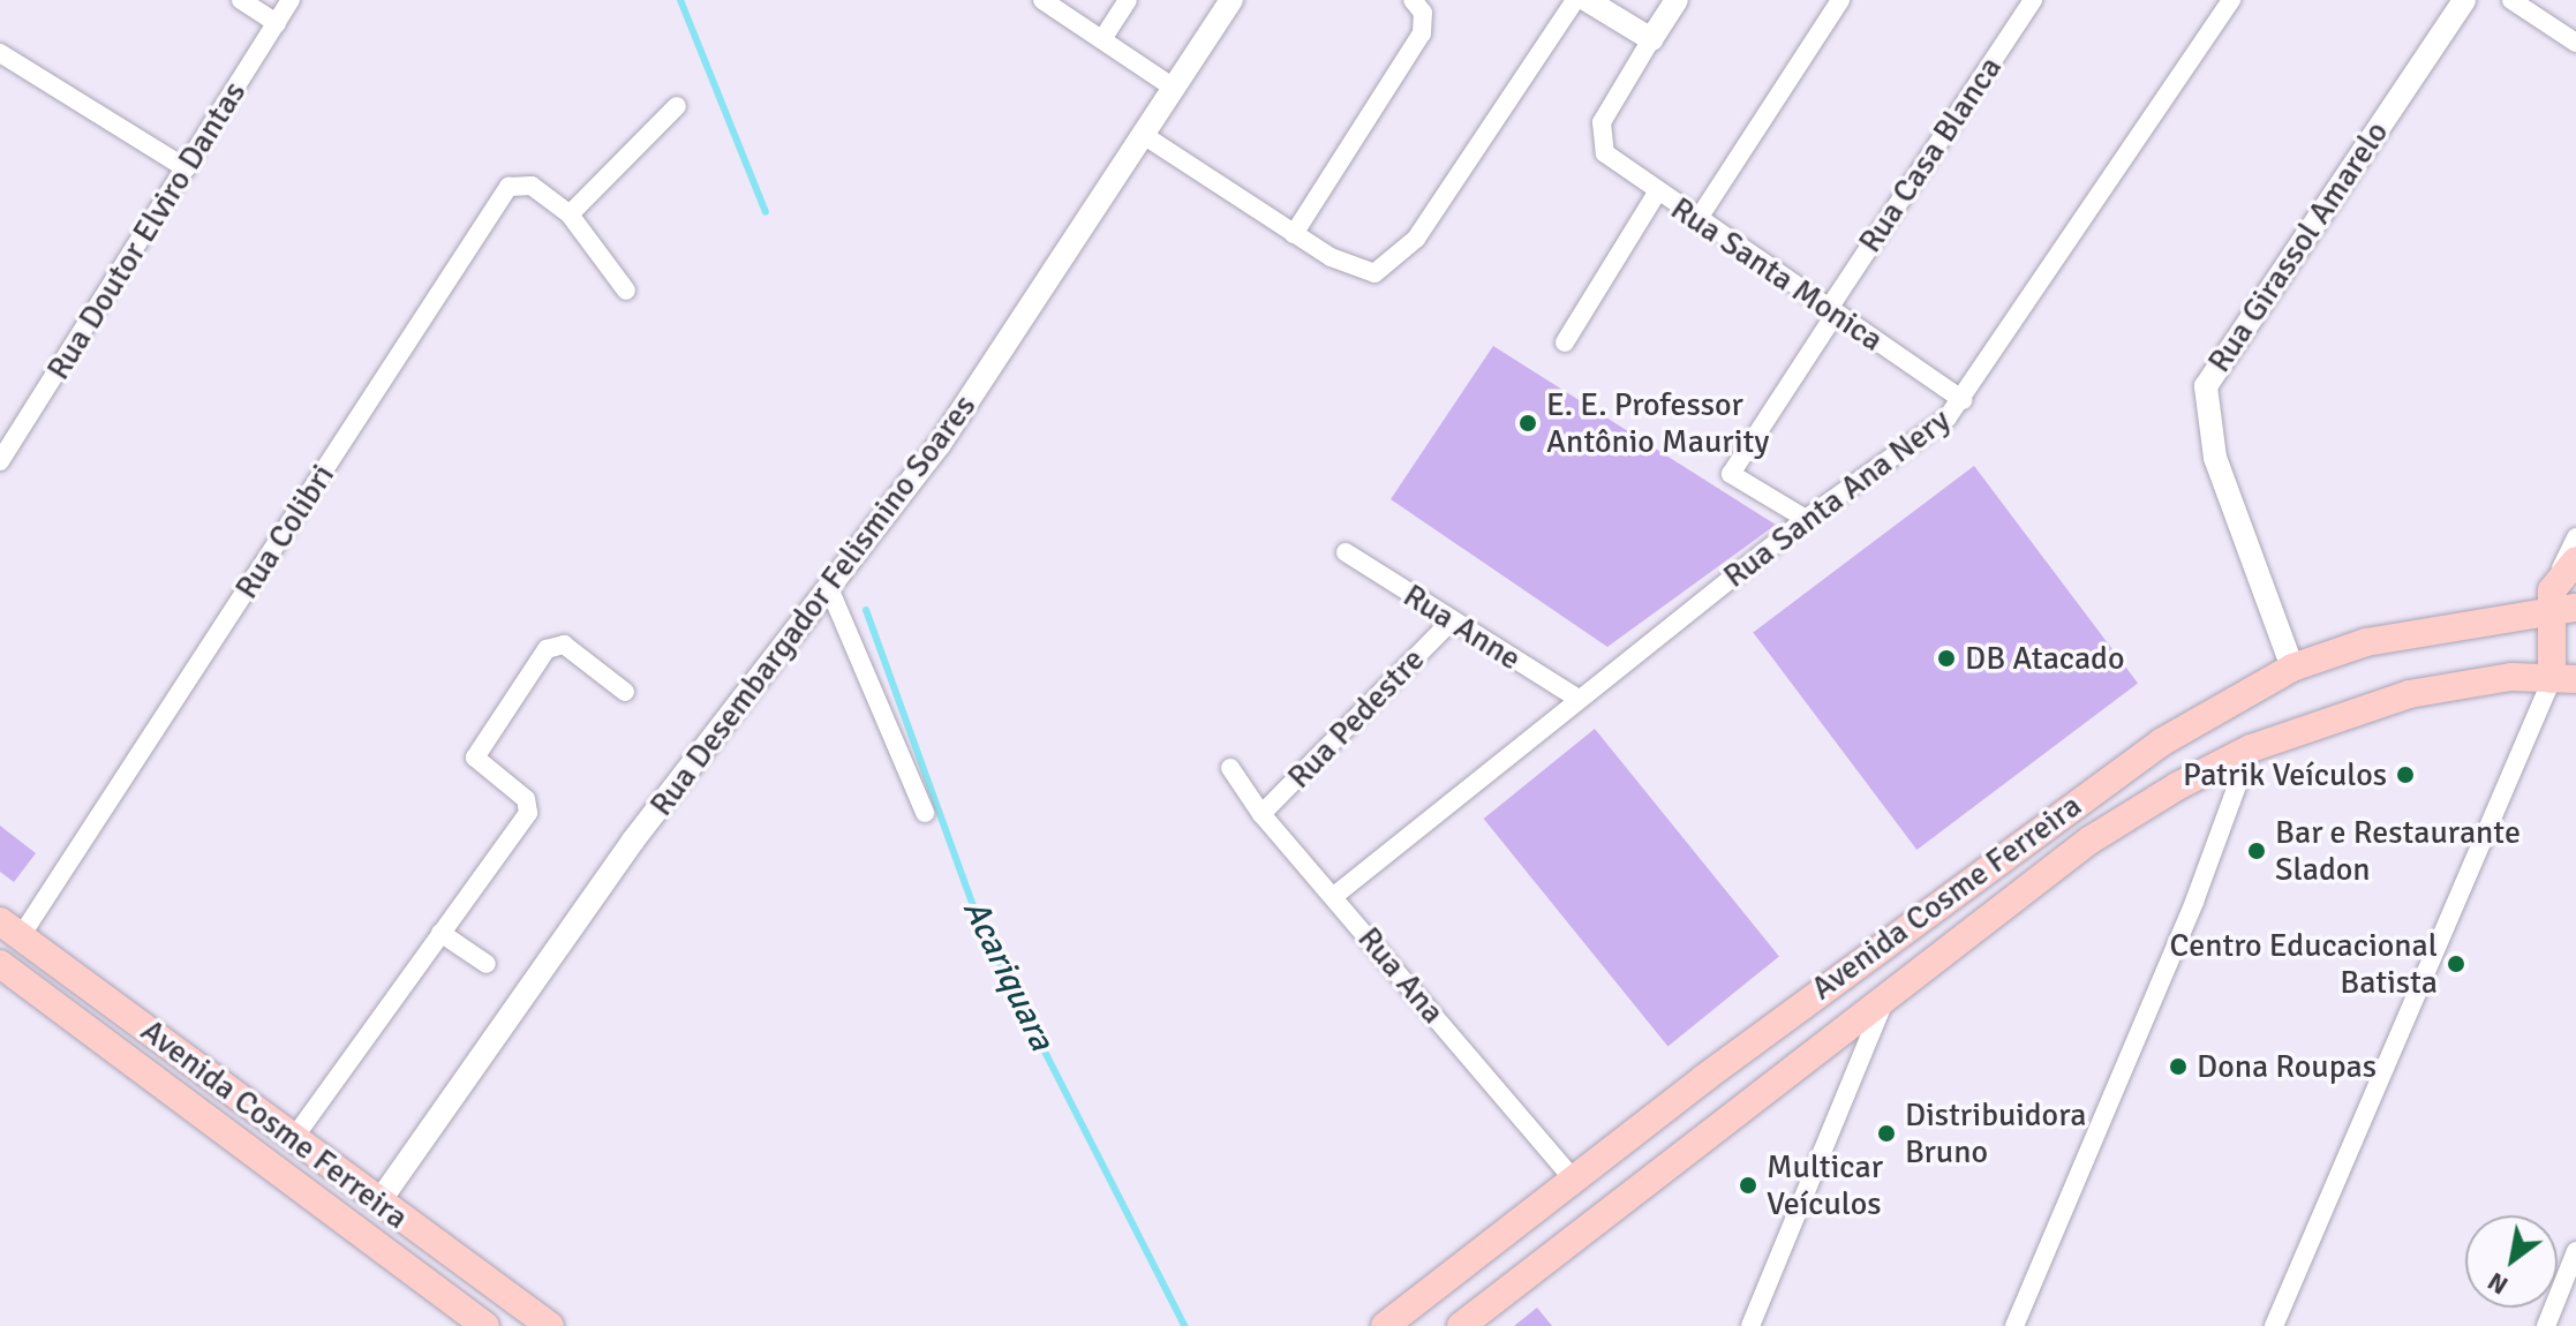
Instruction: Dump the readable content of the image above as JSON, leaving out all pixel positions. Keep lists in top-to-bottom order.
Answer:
{
  "streets": {
    "main road": ["Avenida Cosme Ferreira"],
    "street": [
      "Rua Casa Blanca",
      "Rua Doutor Elviro Dantas",
      "Rua Girassol Amarelo",
      "Rua Santa Monica",
      "Rua Santa Ana Nery",
      "Rua Colibri",
      "Rua Desembargador Felismino Soares",
      "Rua Anne",
      "Rua Pedestre",
      "Rua Ana"
    ]
  },
  "crossings": [
    ["Rua Casa Blanca", "Rua Santa Monica"],
    ["Rua Casa Blanca", "Rua Santa Ana Nery"],
    ["Rua Girassol Amarelo", "Avenida Cosme Ferreira"],
    ["Rua Santa Monica", "Rua Santa Ana Nery"],
    ["Rua Santa Ana Nery", "Rua Anne"],
    ["Rua Santa Ana Nery", "Rua Ana"],
    ["Rua Colibri", "Avenida Cosme Ferreira"],
    ["Rua Desembargador Felismino Soares", "Avenida Cosme Ferreira"],
    ["Rua Anne", "Rua Pedestre"],
    ["Rua Pedestre", "Rua Ana"],
    ["Avenida Cosme Ferreira", "Rua Ana"]
  ],
  "water": ["Acariquara"],
  "places": [
    "E. E. Professor Antônio Maurity",
    "DB Atacado",
    "Patrik Veículos",
    "Bar e Restaurante Sladon",
    "Centro Educacional Batista",
    "Dona Roupas",
    "Distribuidora Bruno",
    "Multicar Veículos"
  ],
  "north": "bottom left"
}
